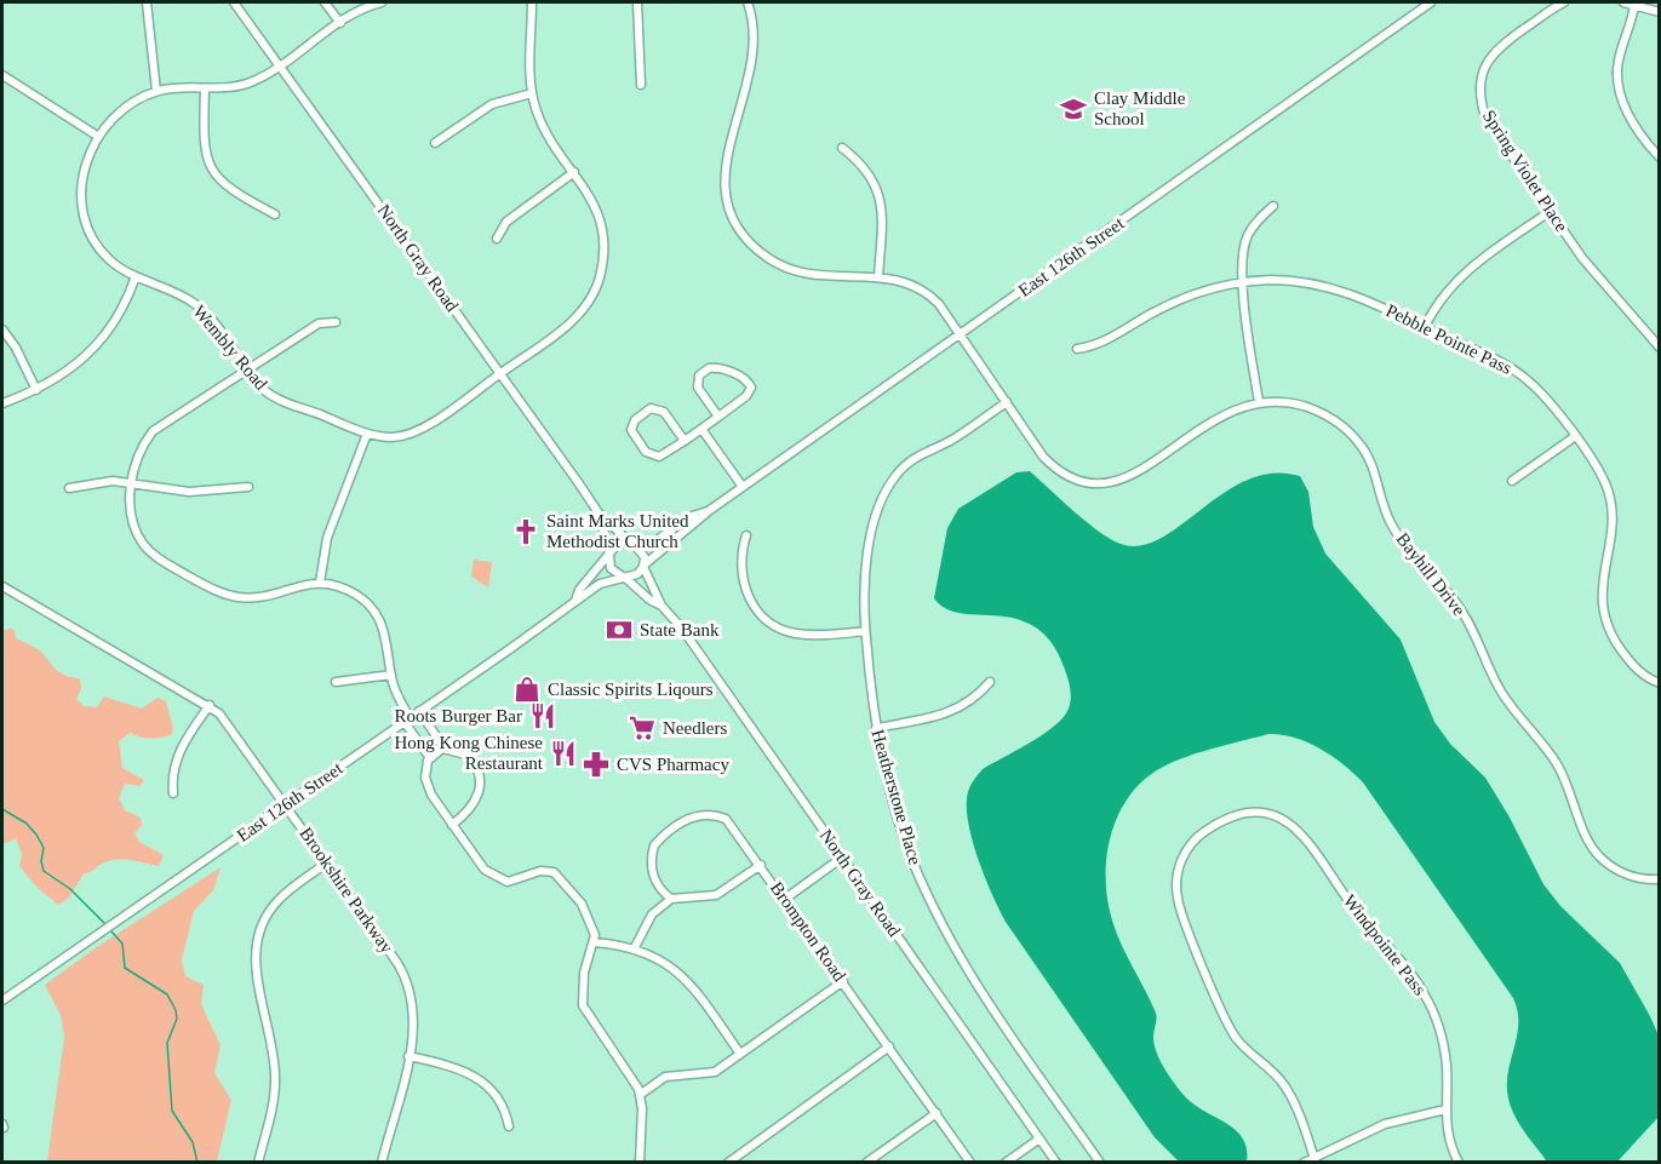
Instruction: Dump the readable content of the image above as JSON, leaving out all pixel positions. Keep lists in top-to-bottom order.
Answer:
{
  "streets": {
    "street": [
      "Spring Violet Place",
      "East 126th Street",
      "North Gray Road",
      "Pebble Pointe Pass",
      "Wembly Road",
      "Bayhill Drive",
      "Heatherstone Place",
      "Brookshire Parkway",
      "Brompton Road",
      "Windpointe Pass"
    ]
  },
  "crossings": [
    ["East 126th Street", "North Gray Road"],
    ["East 126th Street", "Bayhill Drive"],
    ["East 126th Street", "Brookshire Parkway"],
    ["North Gray Road", "Wembly Road"],
    ["Bayhill Drive", "Heatherstone Place"]
  ],
  "places": {
    "school or university": ["Clay Middle School"],
    "church": ["Saint Marks United Methodist Church"],
    "bank": ["State Bank"],
    "shop": ["Classic Spirits Liqours"],
    "restaurant": ["Roots Burger Bar", "Hong Kong Chinese Restaurant"],
    "supermarket": ["Needlers"],
    "pharmacy": ["CVS Pharmacy"]
  }
}
